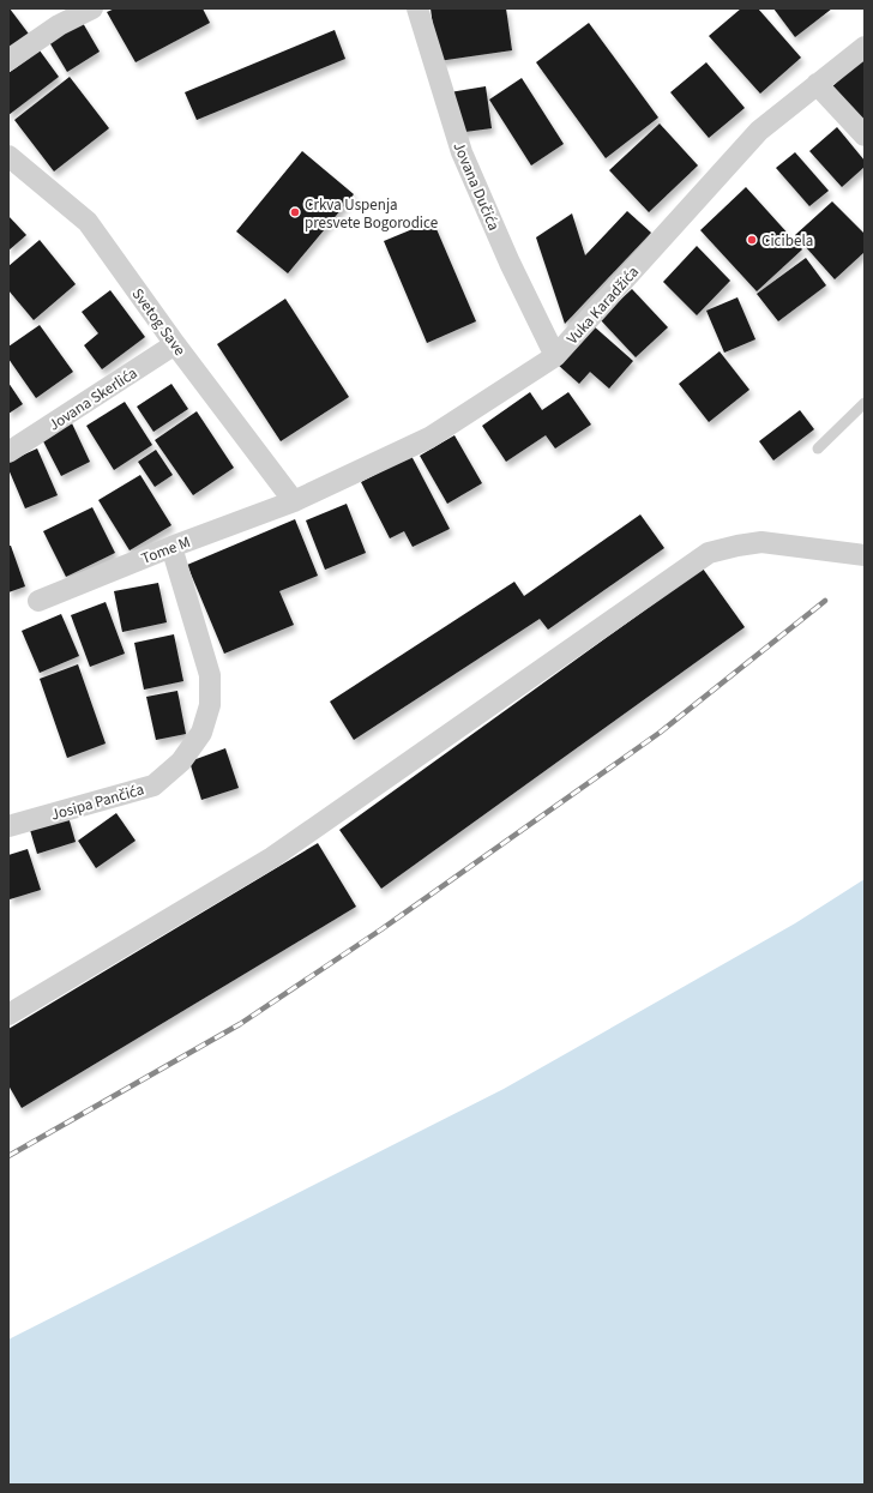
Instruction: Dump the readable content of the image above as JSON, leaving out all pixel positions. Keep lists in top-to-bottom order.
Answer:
{
  "streets": {
    "street": [
      "Jovana Dučića",
      "Vuka Karadžića",
      "Svetog Save",
      "Jovana Skerlića",
      "Tome M",
      "Josipa Pančića"
    ]
  },
  "crossings": [
    ["Jovana Dučića", "Vuka Karadžića"],
    ["Vuka Karadžića", "Svetog Save"],
    ["Vuka Karadžića", "Tome M"],
    ["Svetog Save", "Jovana Skerlića"],
    ["Svetog Save", "Tome M"],
    ["Tome M", "Josipa Pančića"]
  ],
  "places": ["Crkva Uspenja presvete Bogorodice", "Cicibela"]
}
